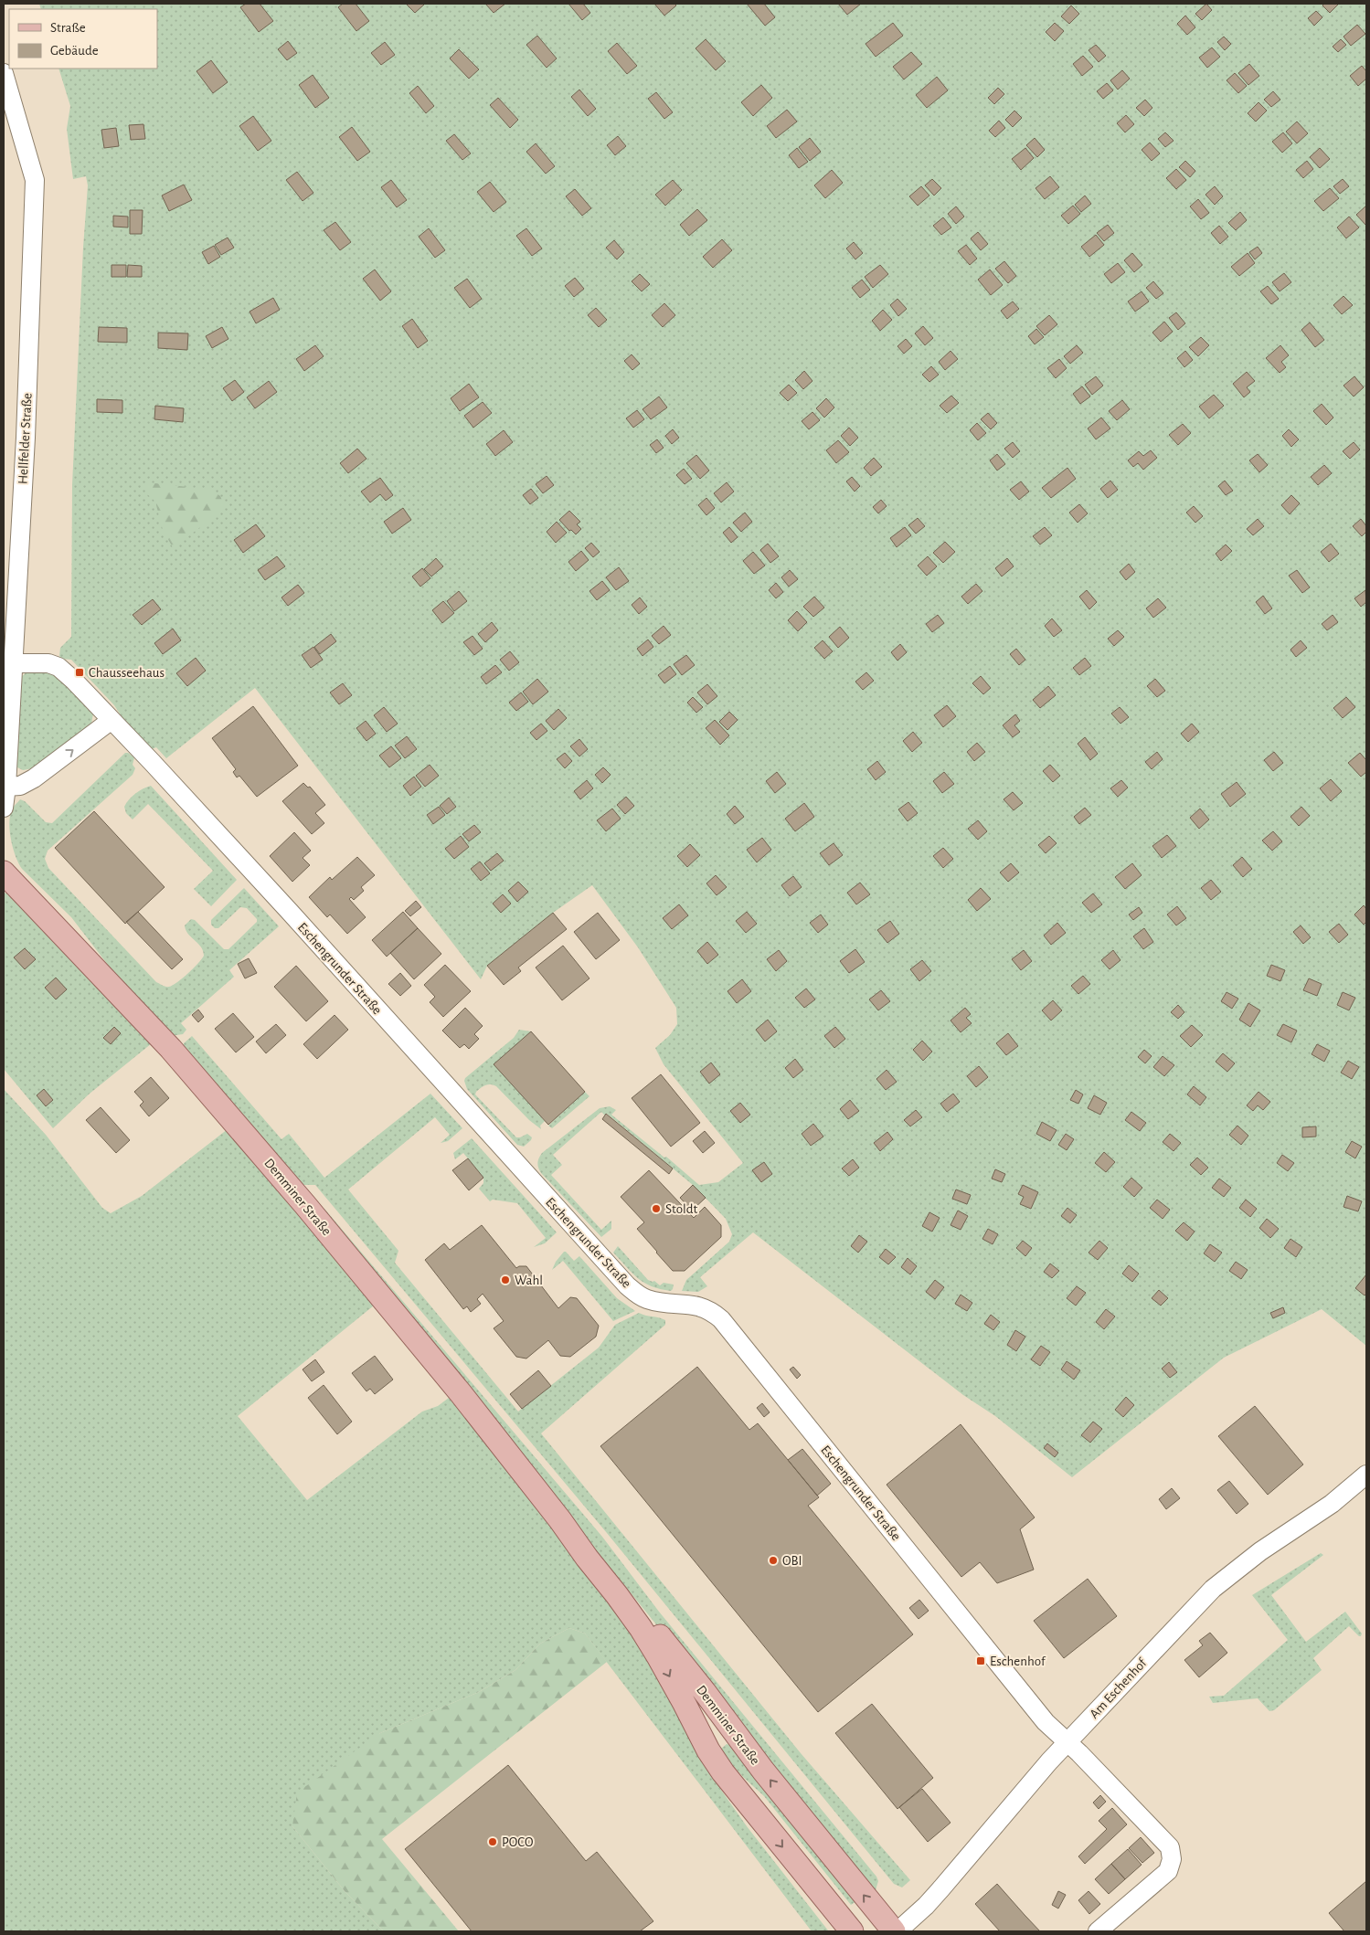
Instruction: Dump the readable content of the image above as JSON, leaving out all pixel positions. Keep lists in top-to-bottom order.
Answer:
{
  "streets": {
    "main road": ["Demminer Straße"],
    "street": ["Hellfelder Straße", "Eschengrunder Straße", "Am Eschenhof"]
  },
  "crossings": [
    ["Hellfelder Straße", "Eschengrunder Straße"],
    ["Eschengrunder Straße", "Am Eschenhof"],
    ["Demminer Straße", "Am Eschenhof"]
  ],
  "places": {
    "transit": ["Chausseehaus", "Eschenhof"],
    "other": [
      "Stoldt",
      "Wahl",
      "OBI",
      "POCO"
    ]
  },
  "legend": ["Straße", "Gebäude"]
}
